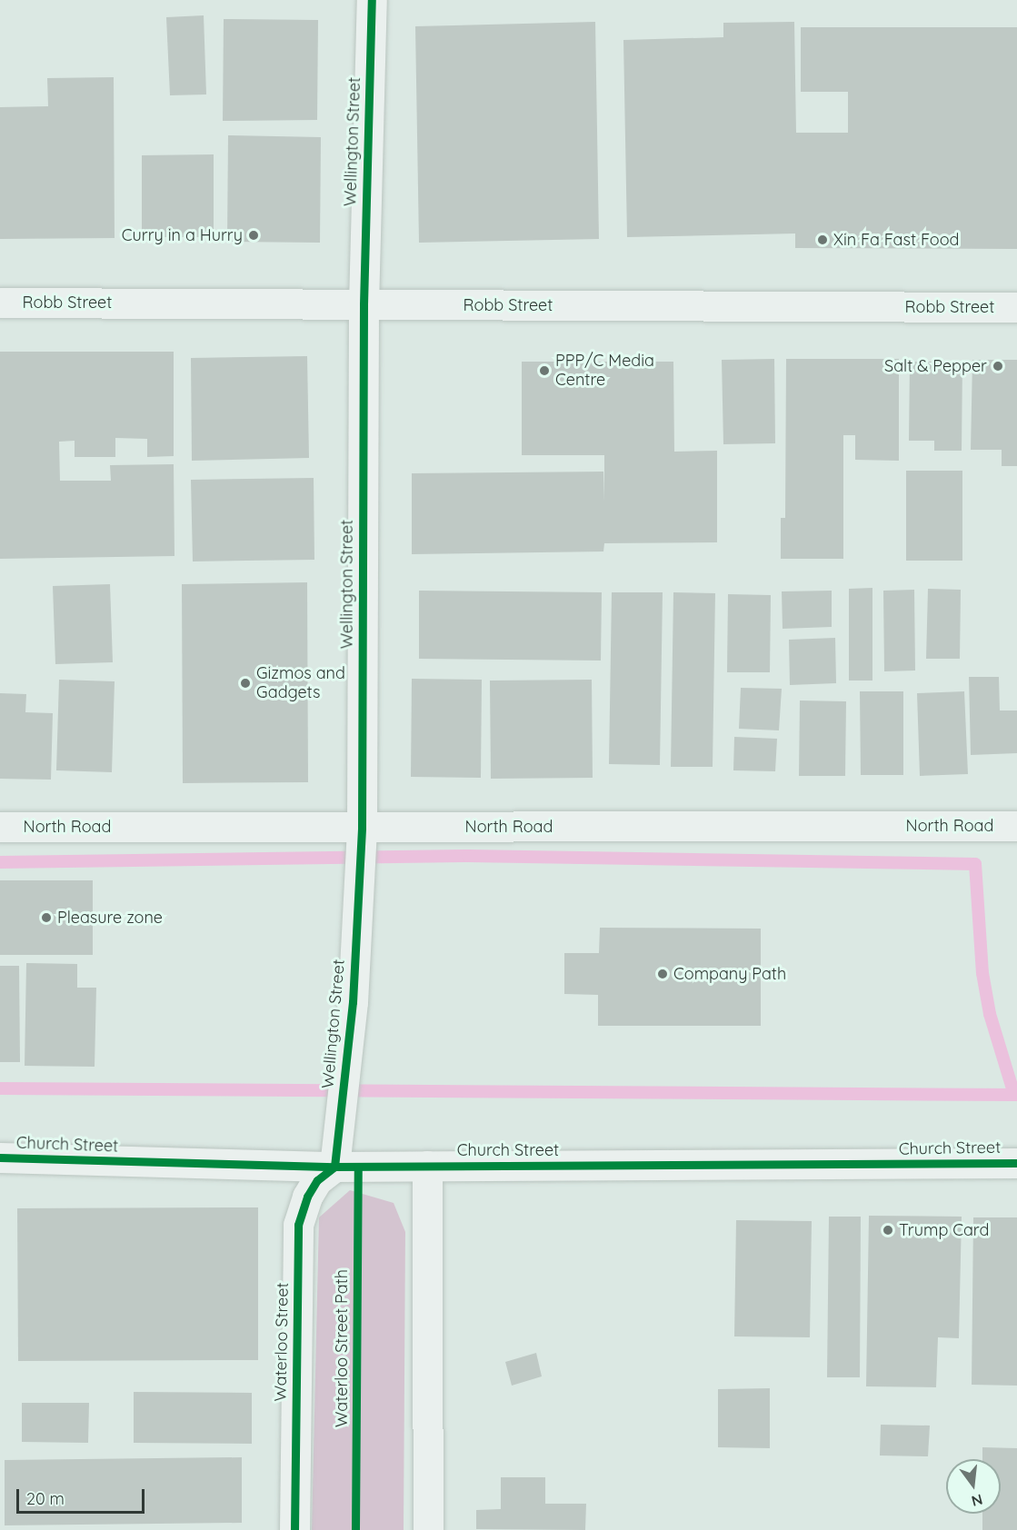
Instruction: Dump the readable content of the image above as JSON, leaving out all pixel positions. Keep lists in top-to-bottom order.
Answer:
{
  "streets": {
    "street": [
      "Wellington Street",
      "Robb Street",
      "North Road",
      "Church Street",
      "Waterloo Street"
    ],
    "cycle path": ["Waterloo Street Path"]
  },
  "crossings": [
    ["Wellington Street", "Robb Street"],
    ["Wellington Street", "North Road"],
    ["Wellington Street", "Church Street"],
    ["Wellington Street", "Waterloo Street"],
    ["Church Street", "Waterloo Street"]
  ],
  "places": [
    "Curry in a Hurry",
    "Xin Fa Fast Food",
    "Salt & Pepper",
    "PPP/C Media Centre",
    "Gizmos and Gadgets",
    "Pleasure zone",
    "Company Path",
    "Trump Card"
  ],
  "scale_bar": "20 m",
  "north": "bottom"
}
